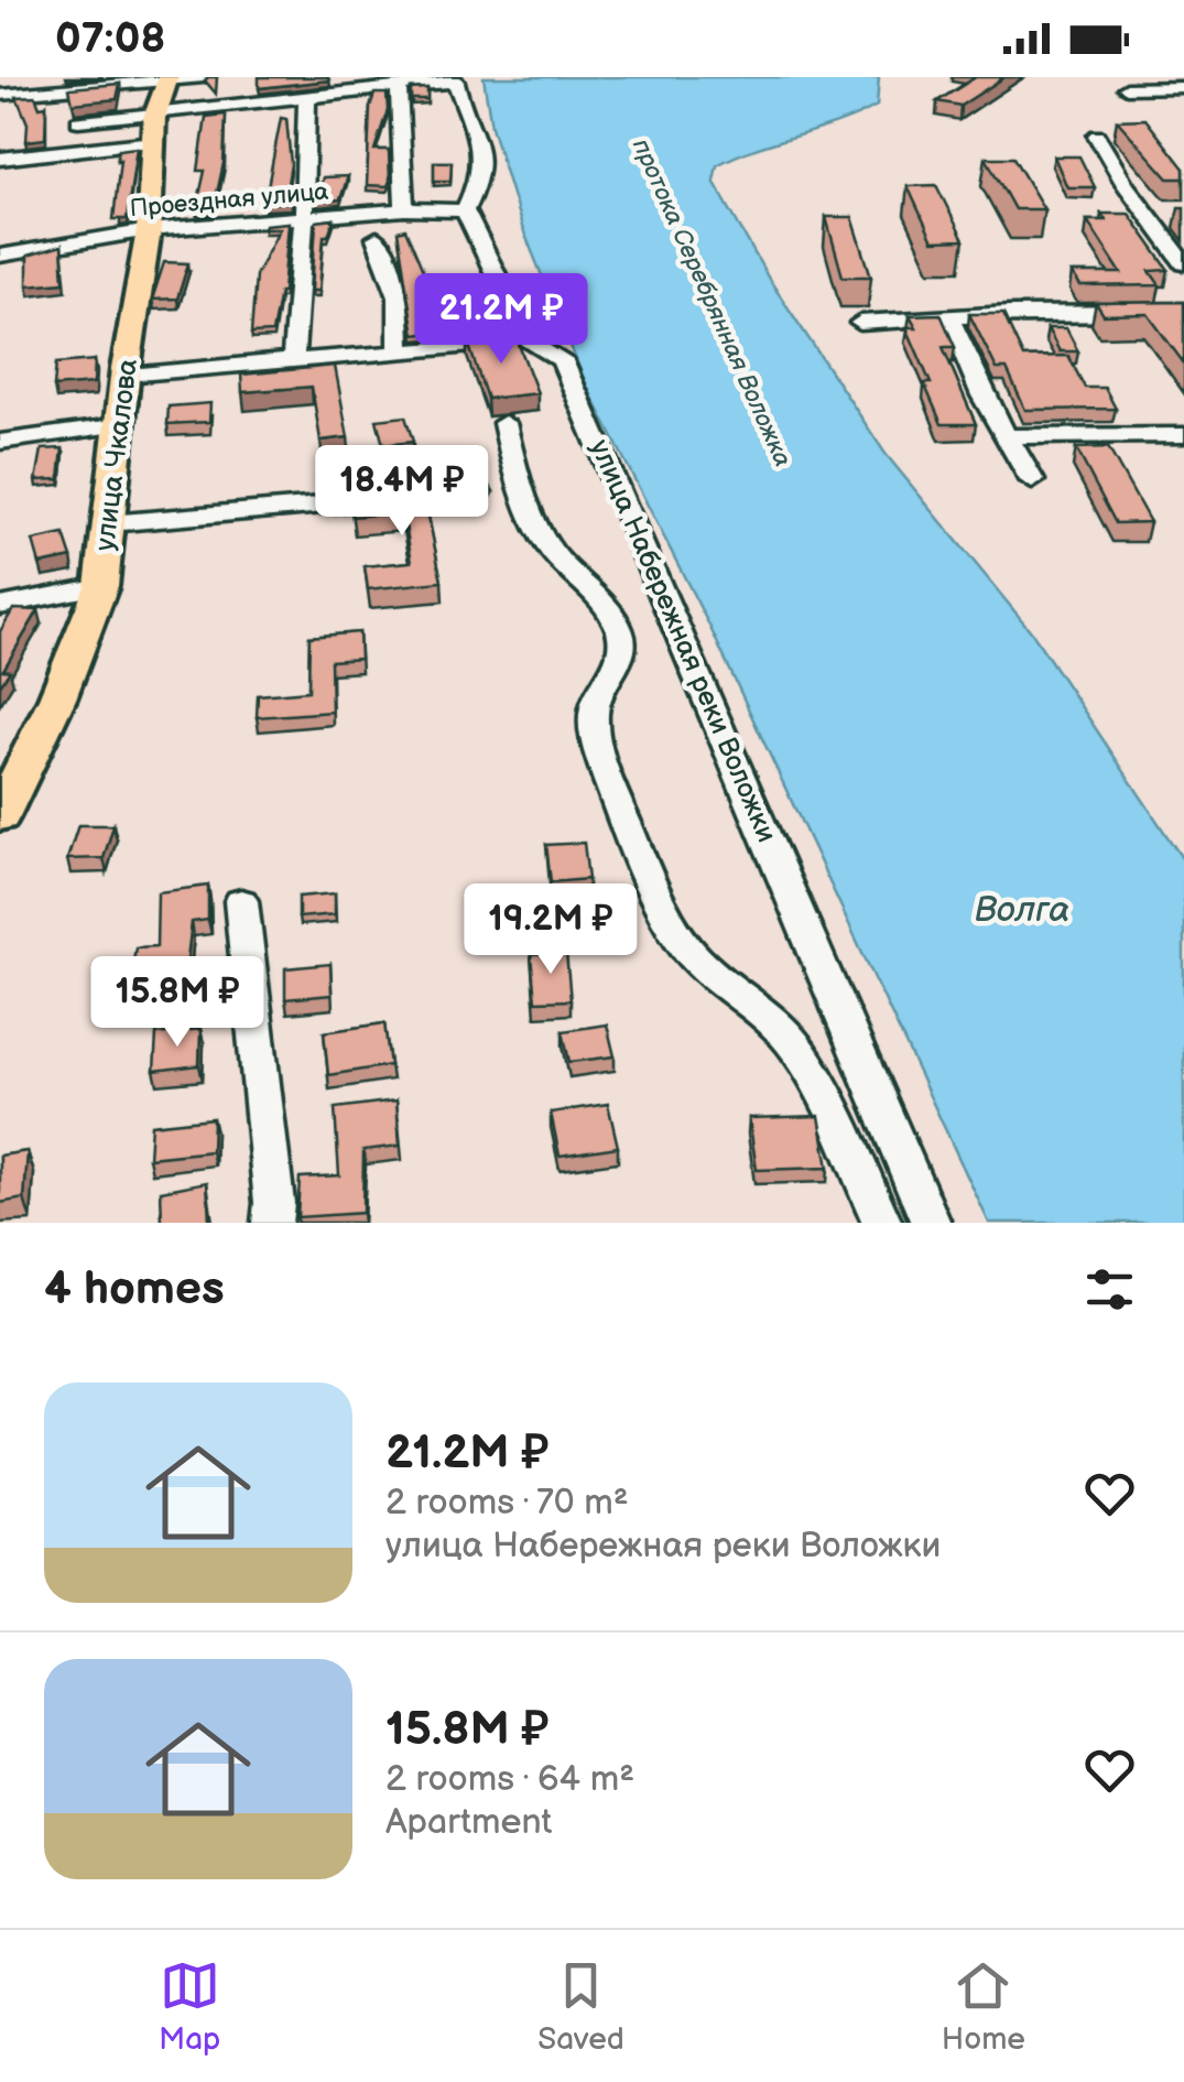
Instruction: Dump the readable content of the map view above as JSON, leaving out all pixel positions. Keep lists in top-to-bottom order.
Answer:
{
  "streets": {
    "main road": ["улица Чкалова"],
    "street": ["Проездная улица", "улица Набережная реки Воложки"]
  },
  "crossings": [
    ["Проездная улица", "улица Чкалова"],
    ["Проездная улица", "улица Набережная реки Воложки"]
  ],
  "water": ["протока Серебрянная Воложка", "Волга"],
  "page": {
    "status": "07:08",
    "price": [
      "21.2M ₽",
      "18.4M ₽",
      "19.2M ₽",
      "15.8M ₽"
    ],
    "heading": "4 homes",
    "list": [
      {
        "name": "21.2M ₽",
        "note": "2 rooms · 70 m² · улица Набережная реки Воложки"
      },
      {
        "name": "15.8M ₽",
        "note": "2 rooms · 64 m² · Apartment"
      }
    ],
    "tabs": ["Map", "Saved", "Home"]
  }
}
